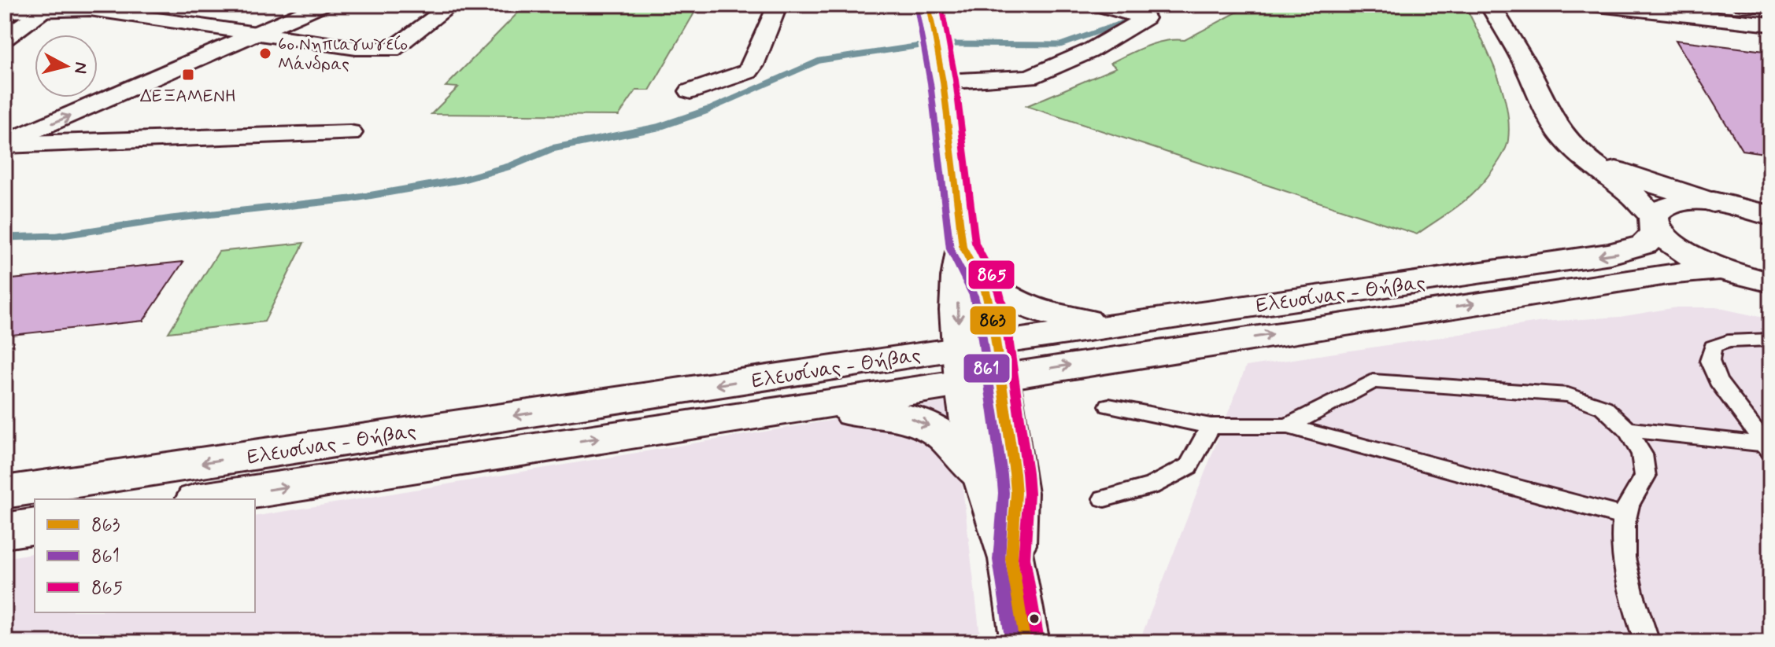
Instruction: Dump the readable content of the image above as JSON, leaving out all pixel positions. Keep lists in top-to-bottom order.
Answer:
{
  "streets": {
    "main road": ["Ελευσίνας - Θήβας"]
  },
  "places": {
    "other": ["6ο Νηπιαγωγείο Μάνδρας"],
    "transit": ["ΔΕΞΑΜΕΝΗ"]
  },
  "lines": ["transit line 863", "transit line 865", "transit line 861"],
  "legend": ["863", "861", "865"],
  "north": "right"
}
